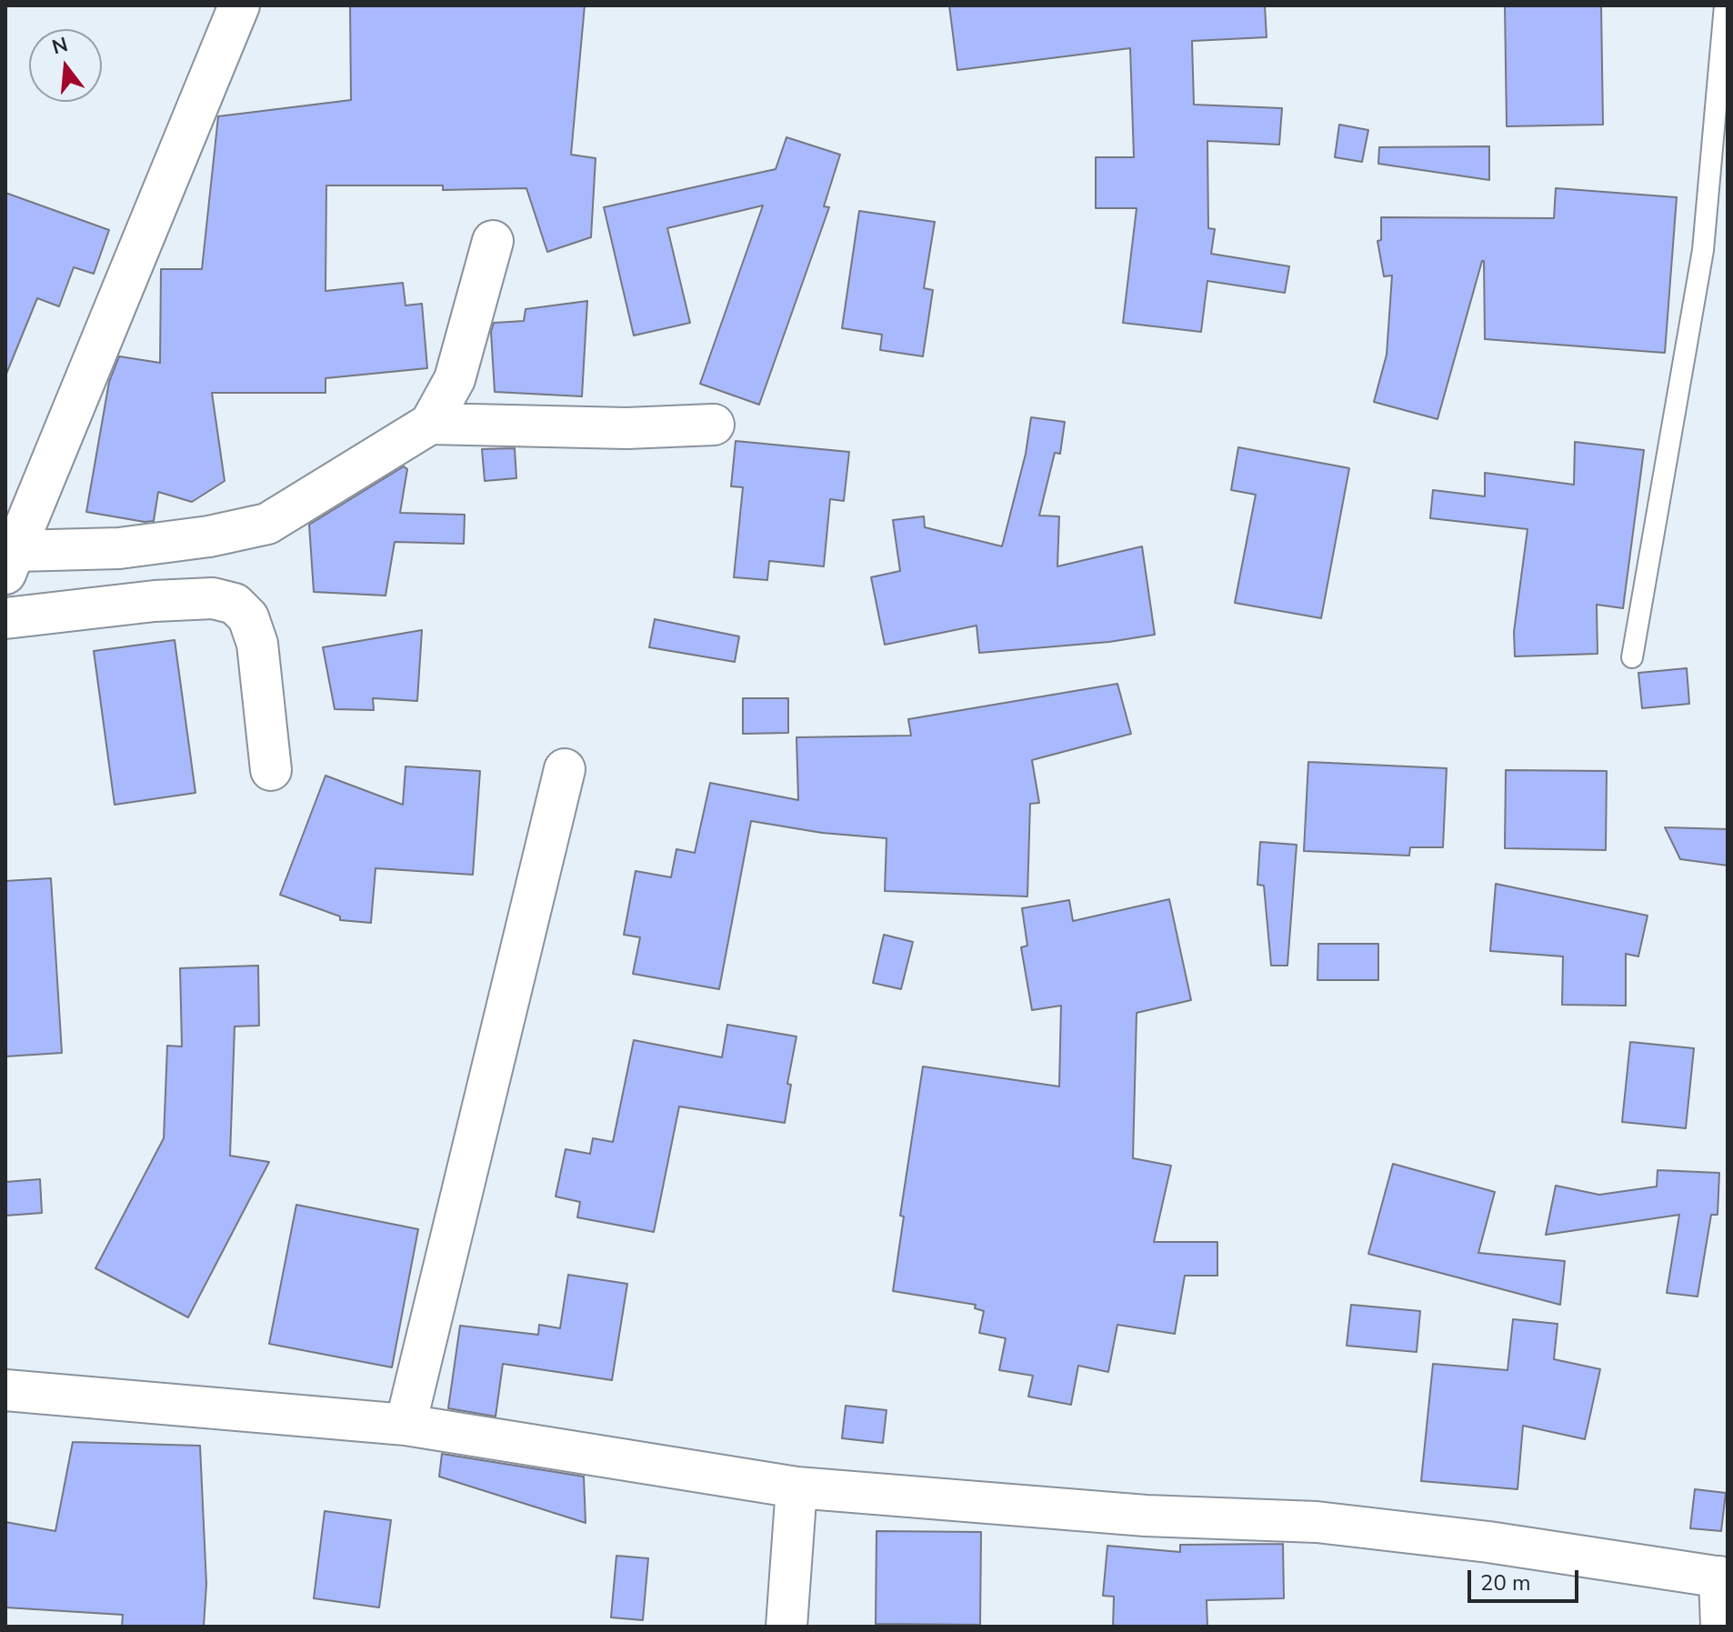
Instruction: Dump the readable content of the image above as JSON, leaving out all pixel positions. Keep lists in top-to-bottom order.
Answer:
{
  "scale_bar": "20 m",
  "north": "top"
}
